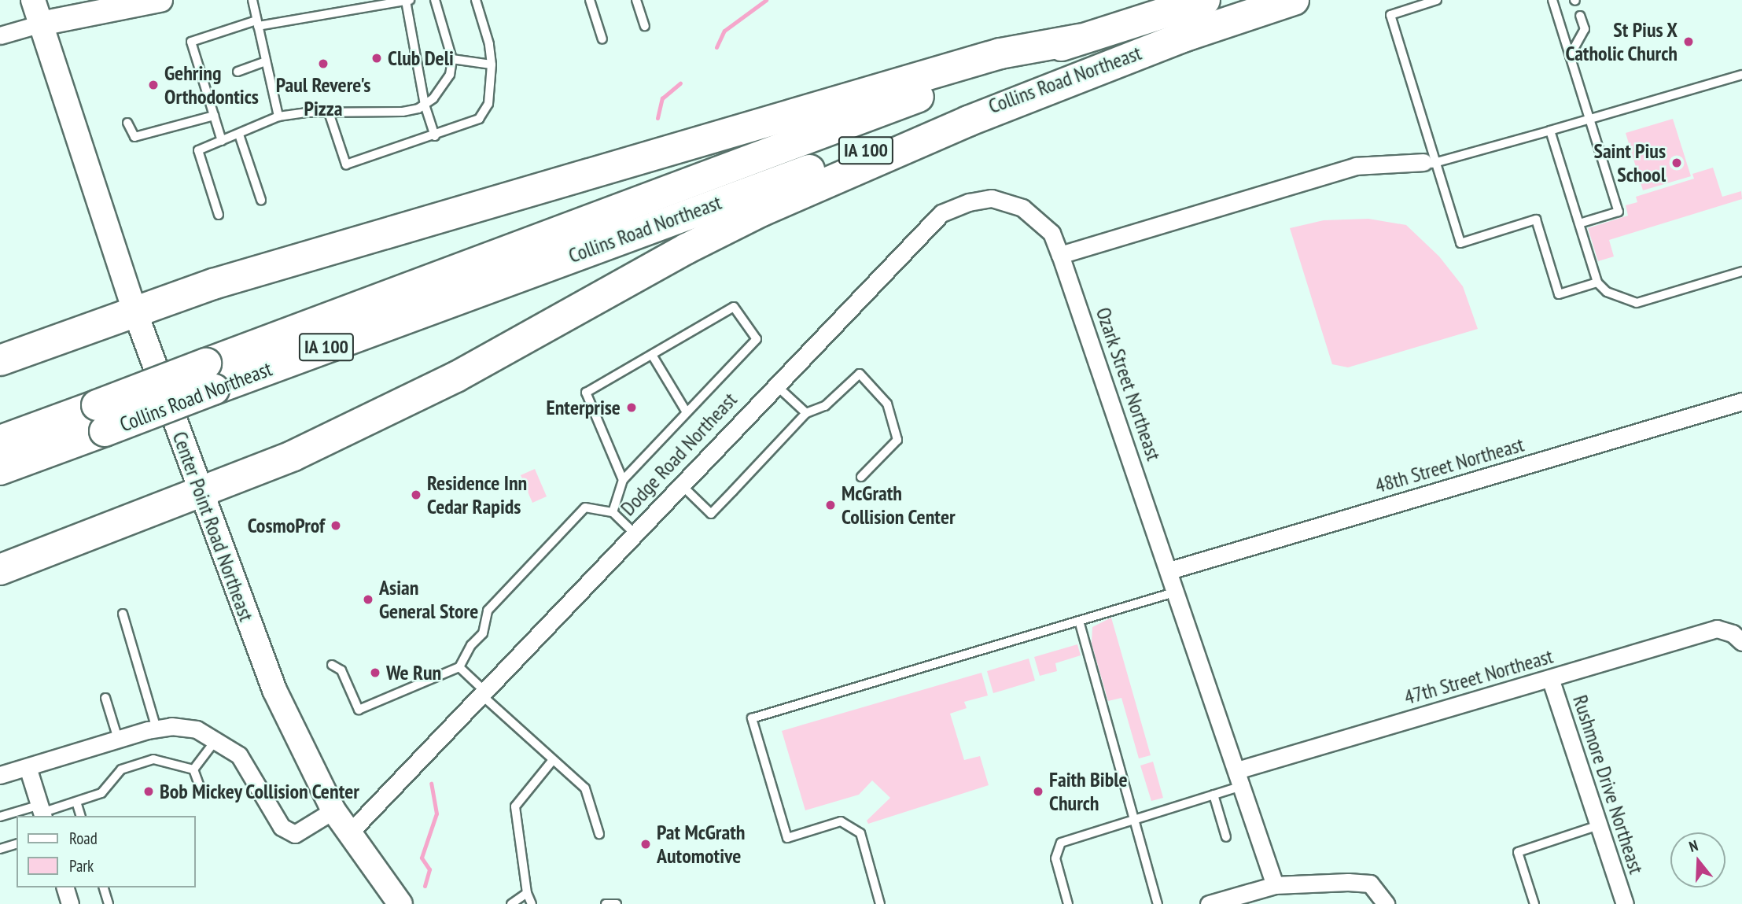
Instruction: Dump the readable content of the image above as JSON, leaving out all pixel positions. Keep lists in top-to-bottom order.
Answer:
{
  "streets": {
    "highway": ["Collins Road Northeast", "IA 100"],
    "main road": ["Center Point Road Northeast"],
    "street": [
      "Ozark Street Northeast",
      "Dodge Road Northeast",
      "48th Street Northeast",
      "47th Street Northeast",
      "Rushmore Drive Northeast"
    ]
  },
  "crossings": [
    ["Ozark Street Northeast", "Dodge Road Northeast"],
    ["Ozark Street Northeast", "48th Street Northeast"],
    ["Ozark Street Northeast", "47th Street Northeast"],
    ["Dodge Road Northeast", "Center Point Road Northeast"],
    ["47th Street Northeast", "Rushmore Drive Northeast"]
  ],
  "places": [
    "St Pius X Catholic Church",
    "Club Deli",
    "Paul Revere's Pizza",
    "Gehring Orthodontics",
    "Saint Pius School",
    "Enterprise",
    "Residence Inn Cedar Rapids",
    "McGrath Collision Center",
    "CosmoProf",
    "Asian General Store",
    "We Run",
    "Bob Mickey Collision Center",
    "Faith Bible Church",
    "Pat McGrath Automotive"
  ],
  "legend": ["Road", "Park"],
  "north": "top"
}
